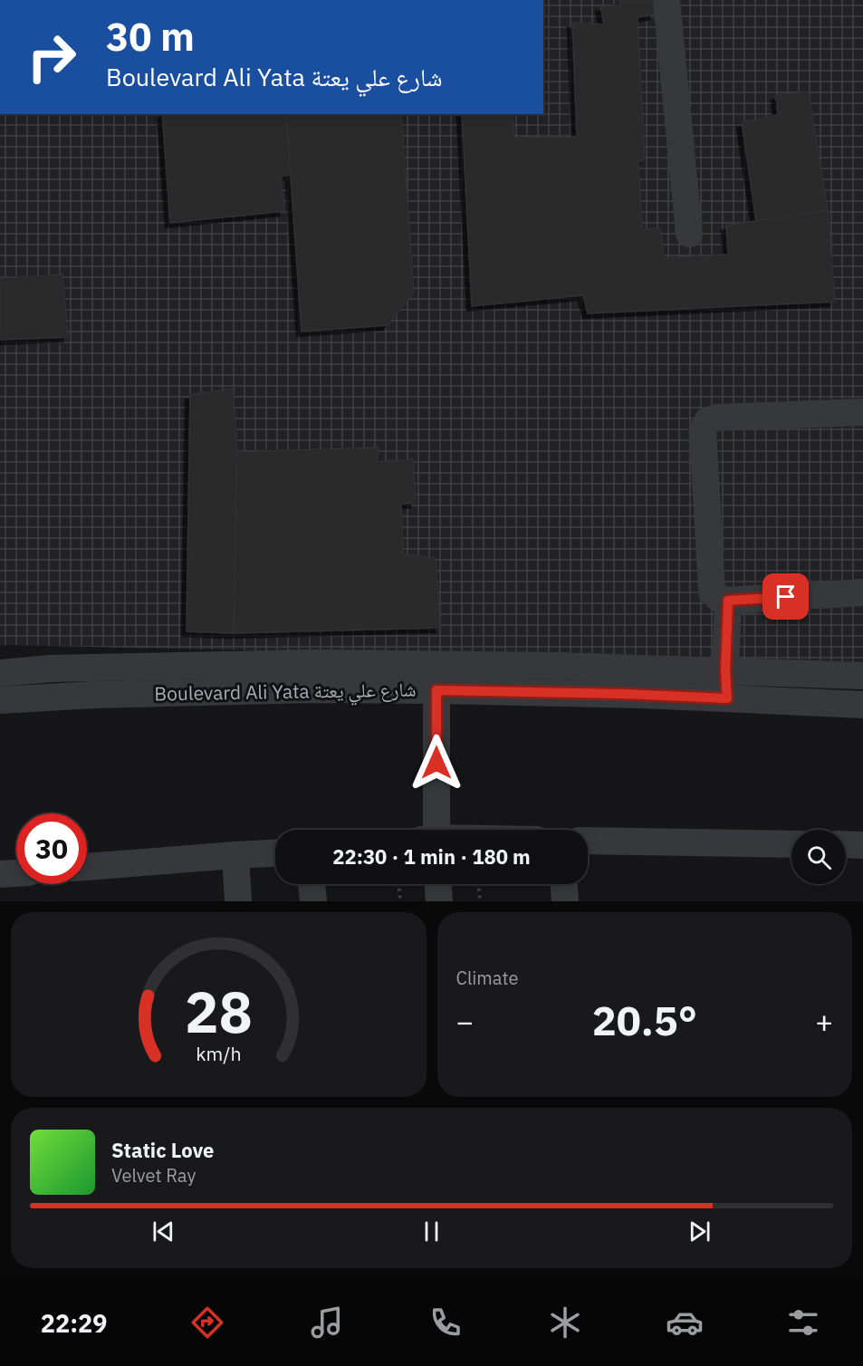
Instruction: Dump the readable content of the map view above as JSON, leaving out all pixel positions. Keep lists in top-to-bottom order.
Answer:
{
  "streets": {
    "street": ["Boulevard Ali Yata شارع علي يعتة"]
  },
  "page": {
    "turn": ["30 m", "Boulevard Ali Yata شارع علي يعتة"],
    "limit": "30",
    "trip": "22:30 · 1 min · 180 m",
    "tile": "Climate",
    "heat": ["−", "20.5°", "+"],
    "song": ["Static Love", "Velvet Ray"],
    "tabs": "22:29",
    "gauge": ["28", "km/h"]
  }
}
